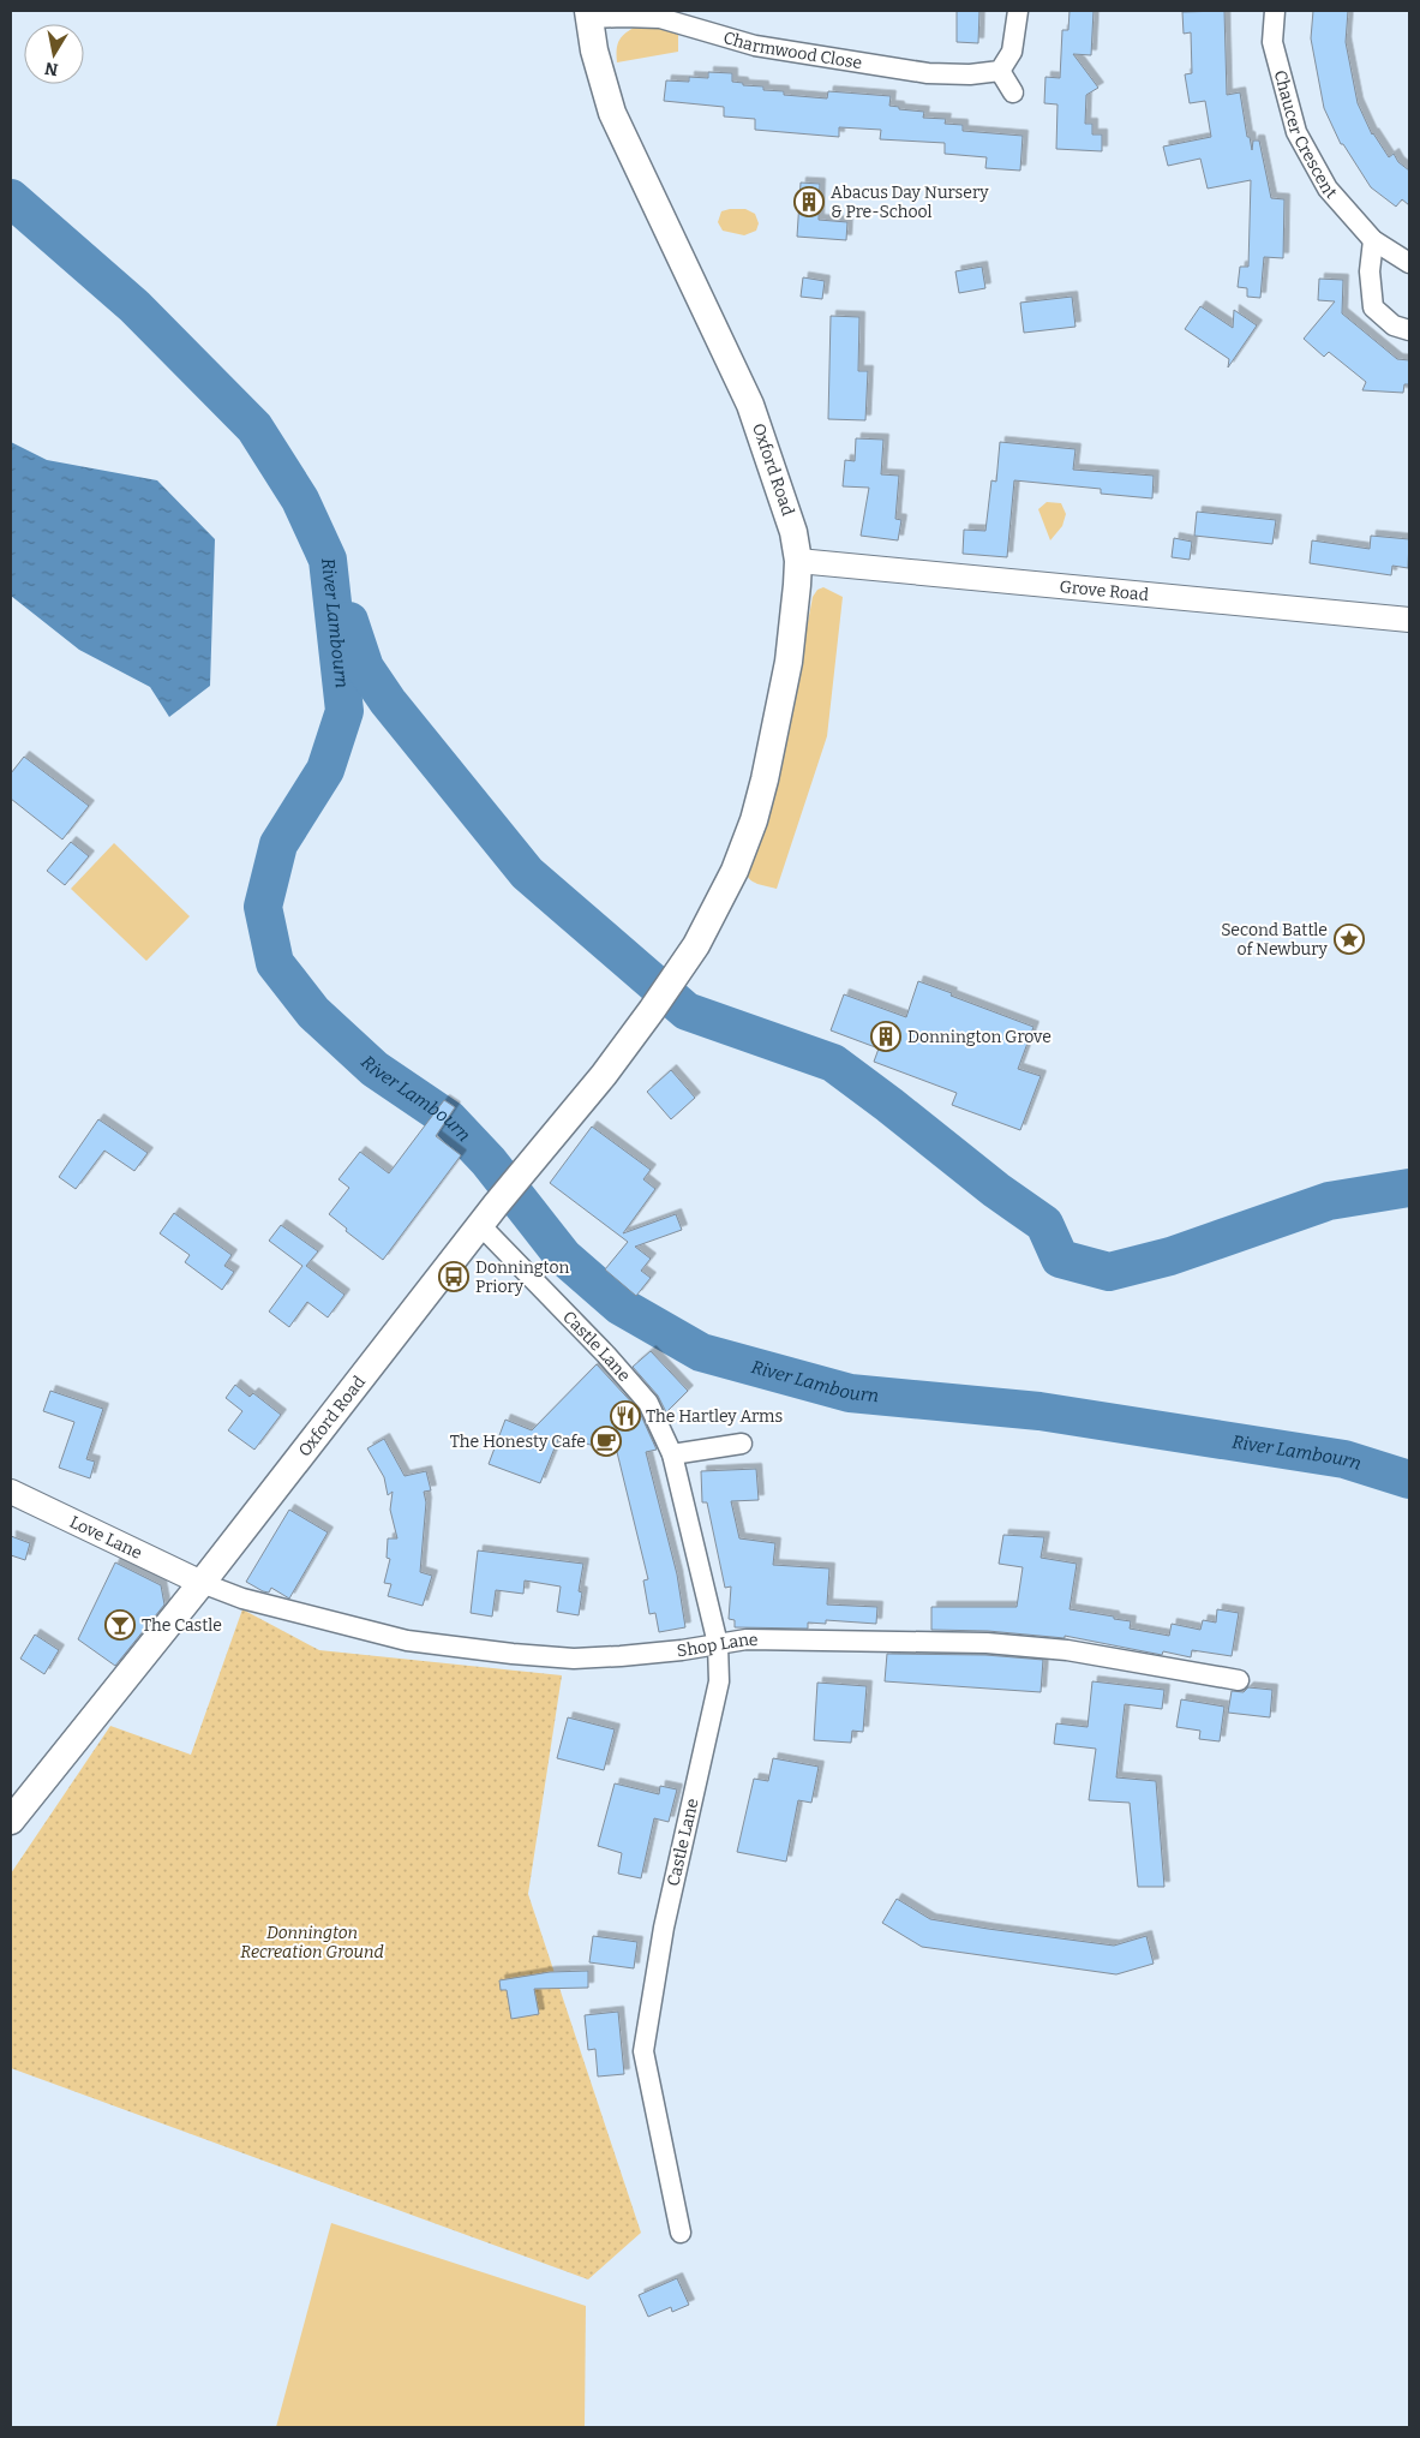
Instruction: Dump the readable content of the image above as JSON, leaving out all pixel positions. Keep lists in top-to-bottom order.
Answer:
{
  "streets": {
    "main road": ["Oxford Road"],
    "street": [
      "Charmwood Close",
      "Chaucer Crescent",
      "Grove Road",
      "Castle Lane",
      "Love Lane",
      "Shop Lane"
    ]
  },
  "crossings": [
    ["Charmwood Close", "Oxford Road"],
    ["Oxford Road", "Grove Road"],
    ["Oxford Road", "Castle Lane"],
    ["Oxford Road", "Love Lane"],
    ["Oxford Road", "Shop Lane"],
    ["Castle Lane", "Shop Lane"],
    ["Love Lane", "Shop Lane"]
  ],
  "water": ["River Lambourn"],
  "parks": ["Donnington Recreation Ground"],
  "places": {
    "building": ["Abacus Day Nursery & Pre-School", "Donnington Grove"],
    "place": ["Second Battle of Newbury"],
    "bus stop": ["Donnington Priory"],
    "restaurant": ["The Hartley Arms"],
    "cafe": ["The Honesty Cafe"],
    "bar": ["The Castle"]
  },
  "north": "bottom"
}
